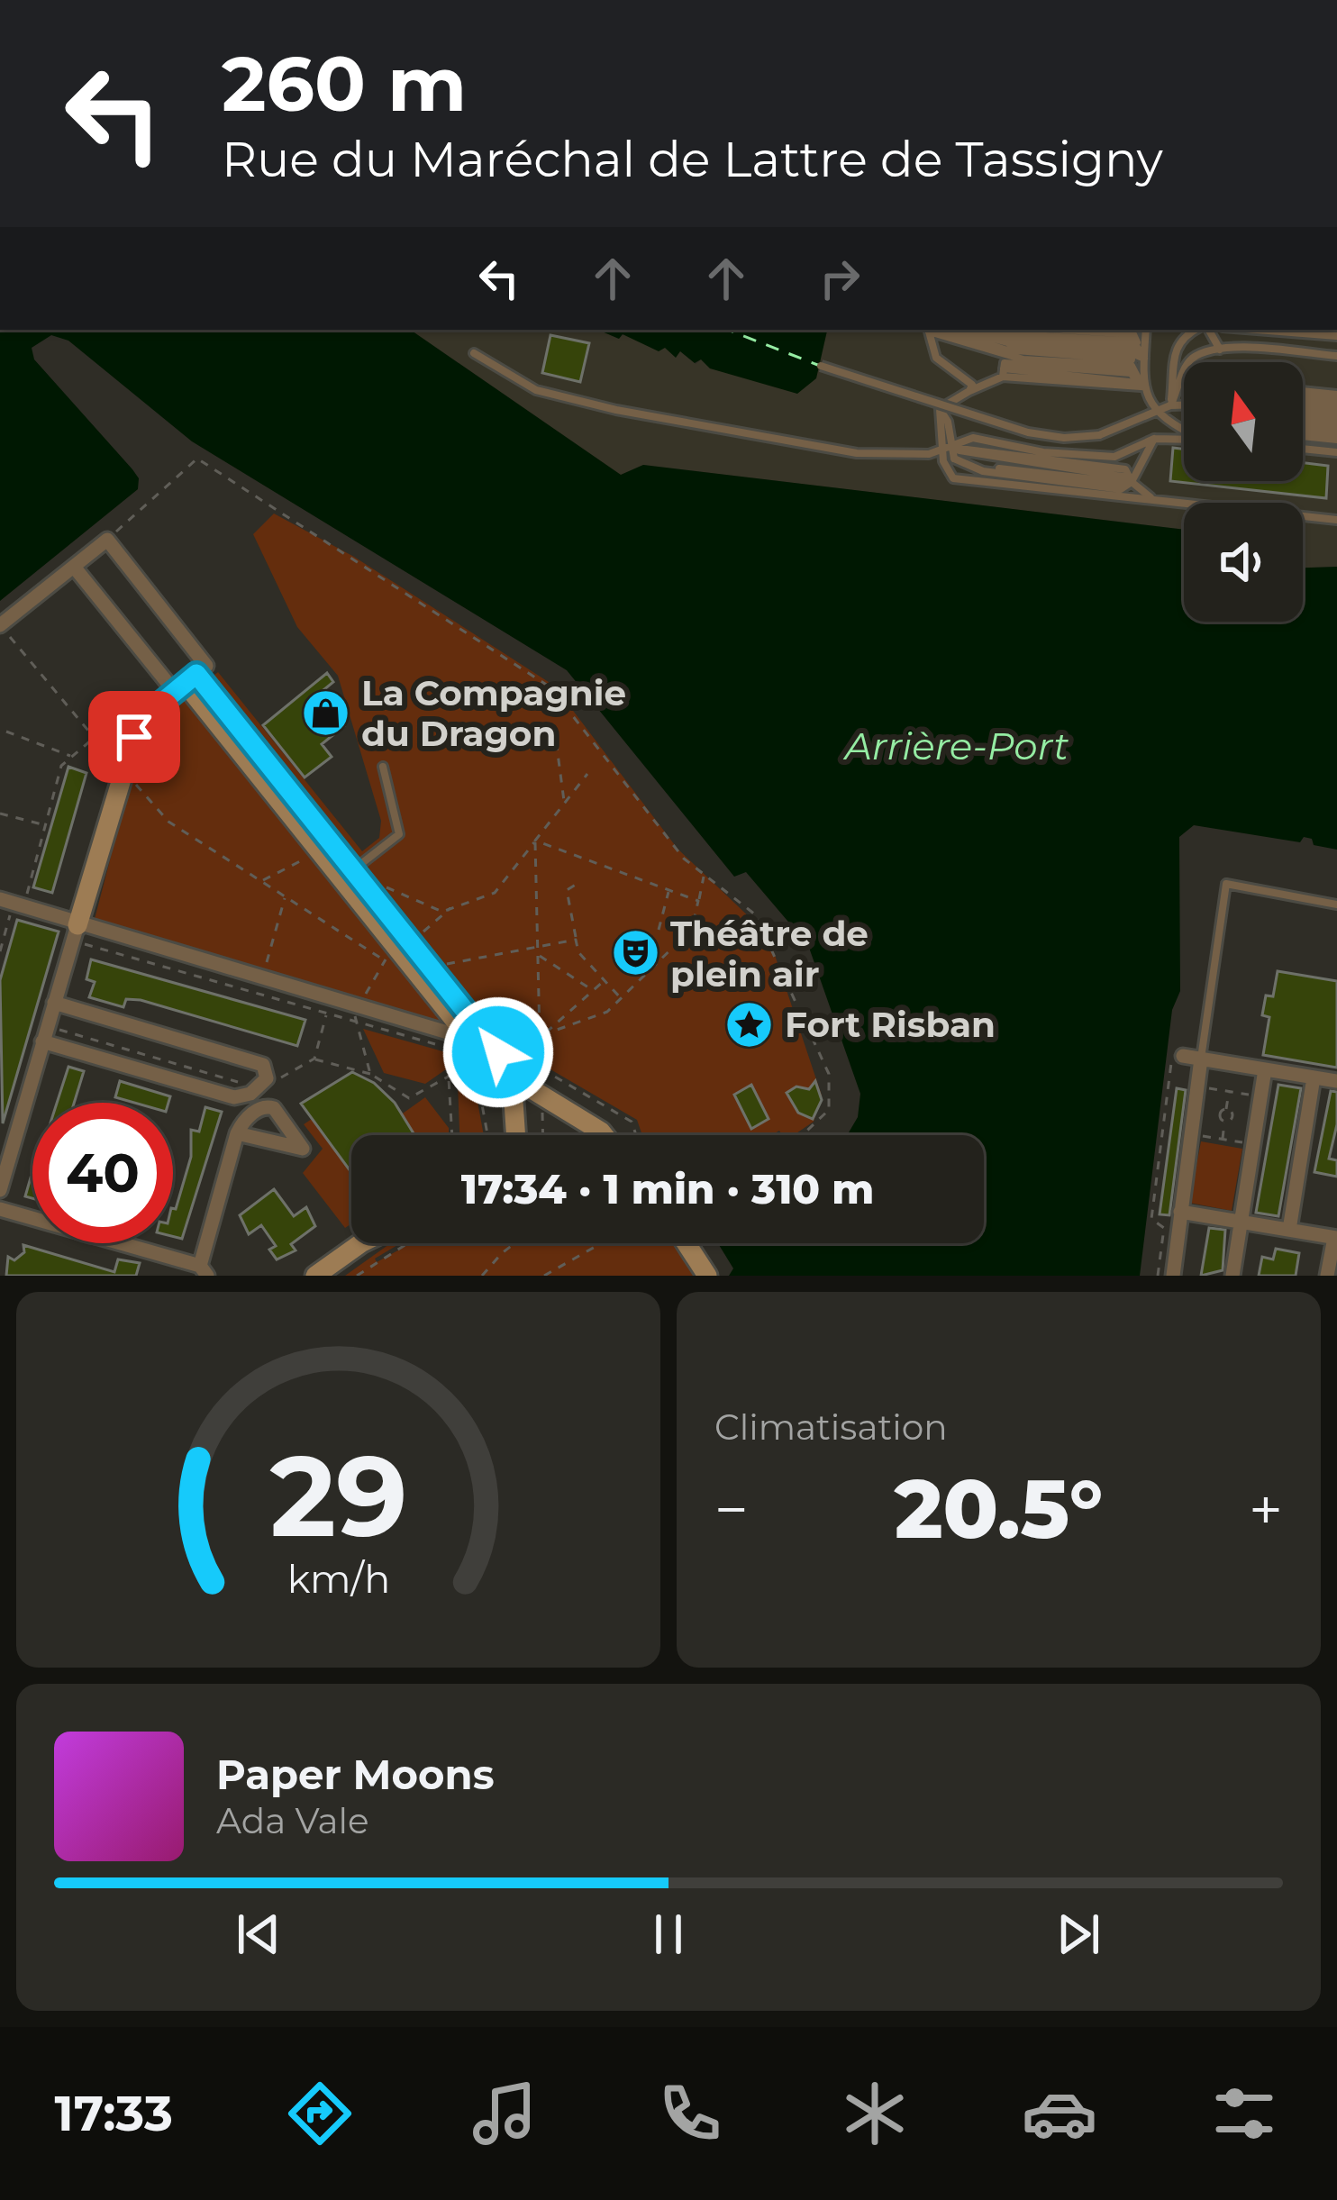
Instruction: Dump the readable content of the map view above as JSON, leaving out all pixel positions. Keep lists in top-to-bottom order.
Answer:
{
  "water": ["Arrière-Port"],
  "places": {
    "shop": ["La Compagnie du Dragon"],
    "theatre": ["Théâtre de plein air"],
    "place": ["Fort Risban"]
  },
  "north": "top",
  "page": {
    "turn": ["260 m", "Rue du Maréchal de Lattre de Tassigny"],
    "limit": "40",
    "trip": "17:34 · 1 min · 310 m",
    "tile": "Climatisation",
    "heat": ["−", "20.5°", "+"],
    "song": ["Paper Moons", "Ada Vale"],
    "tabs": "17:33",
    "gauge": ["29", "km/h"]
  }
}
